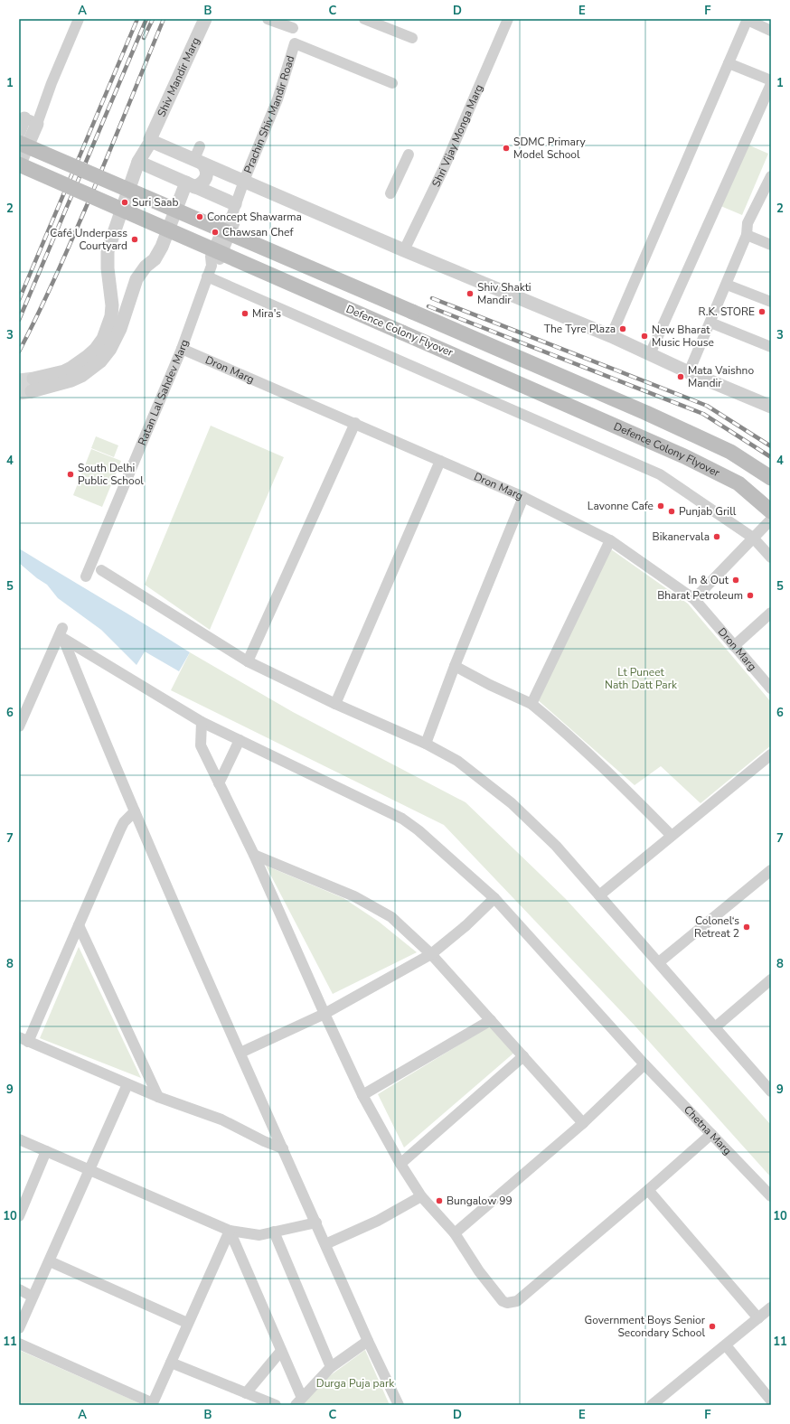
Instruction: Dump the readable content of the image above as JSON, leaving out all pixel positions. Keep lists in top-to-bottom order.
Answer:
{
  "streets": {
    "main road": ["Defence Colony Flyover"],
    "street": [
      "Shiv Mandir Marg",
      "Prachin Shiv Mandir Road",
      "Shri Vijay Monga Marg",
      "Dron Marg",
      "Ratan Lal Sahdev Marg",
      "Chetna Marg"
    ]
  },
  "crossings": [
    ["Shiv Mandir Marg", "Prachin Shiv Mandir Road"],
    ["Prachin Shiv Mandir Road", "Ratan Lal Sahdev Marg"],
    ["Dron Marg", "Ratan Lal Sahdev Marg"]
  ],
  "parks": ["Lt Puneet Nath Datt Park", "Durga Puja park"],
  "places": [
    "SDMC Primary Model School",
    "Suri Saab",
    "Concept Shawarma",
    "Chawsan Chef",
    "Café Underpass Courtyard",
    "Shiv Shakti Mandir",
    "R.K. STORE",
    "Mira's",
    "The Tyre Plaza",
    "New Bharat Music House",
    "Mata Vaishno Mandir",
    "South Delhi Public School",
    "Lavonne Cafe",
    "Punjab Grill",
    "Bikanervala",
    "In & Out",
    "Bharat Petroleum",
    "Colonel‘s Retreat 2",
    "Bungalow 99",
    "Government Boys Senior Secondary School"
  ],
  "grid": {
    "columns": [
      "A",
      "B",
      "C",
      "D",
      "E",
      "F"
    ],
    "rows": [
      "1",
      "2",
      "3",
      "4",
      "5",
      "6",
      "7",
      "8",
      "9",
      "10",
      "11"
    ]
  }
}
